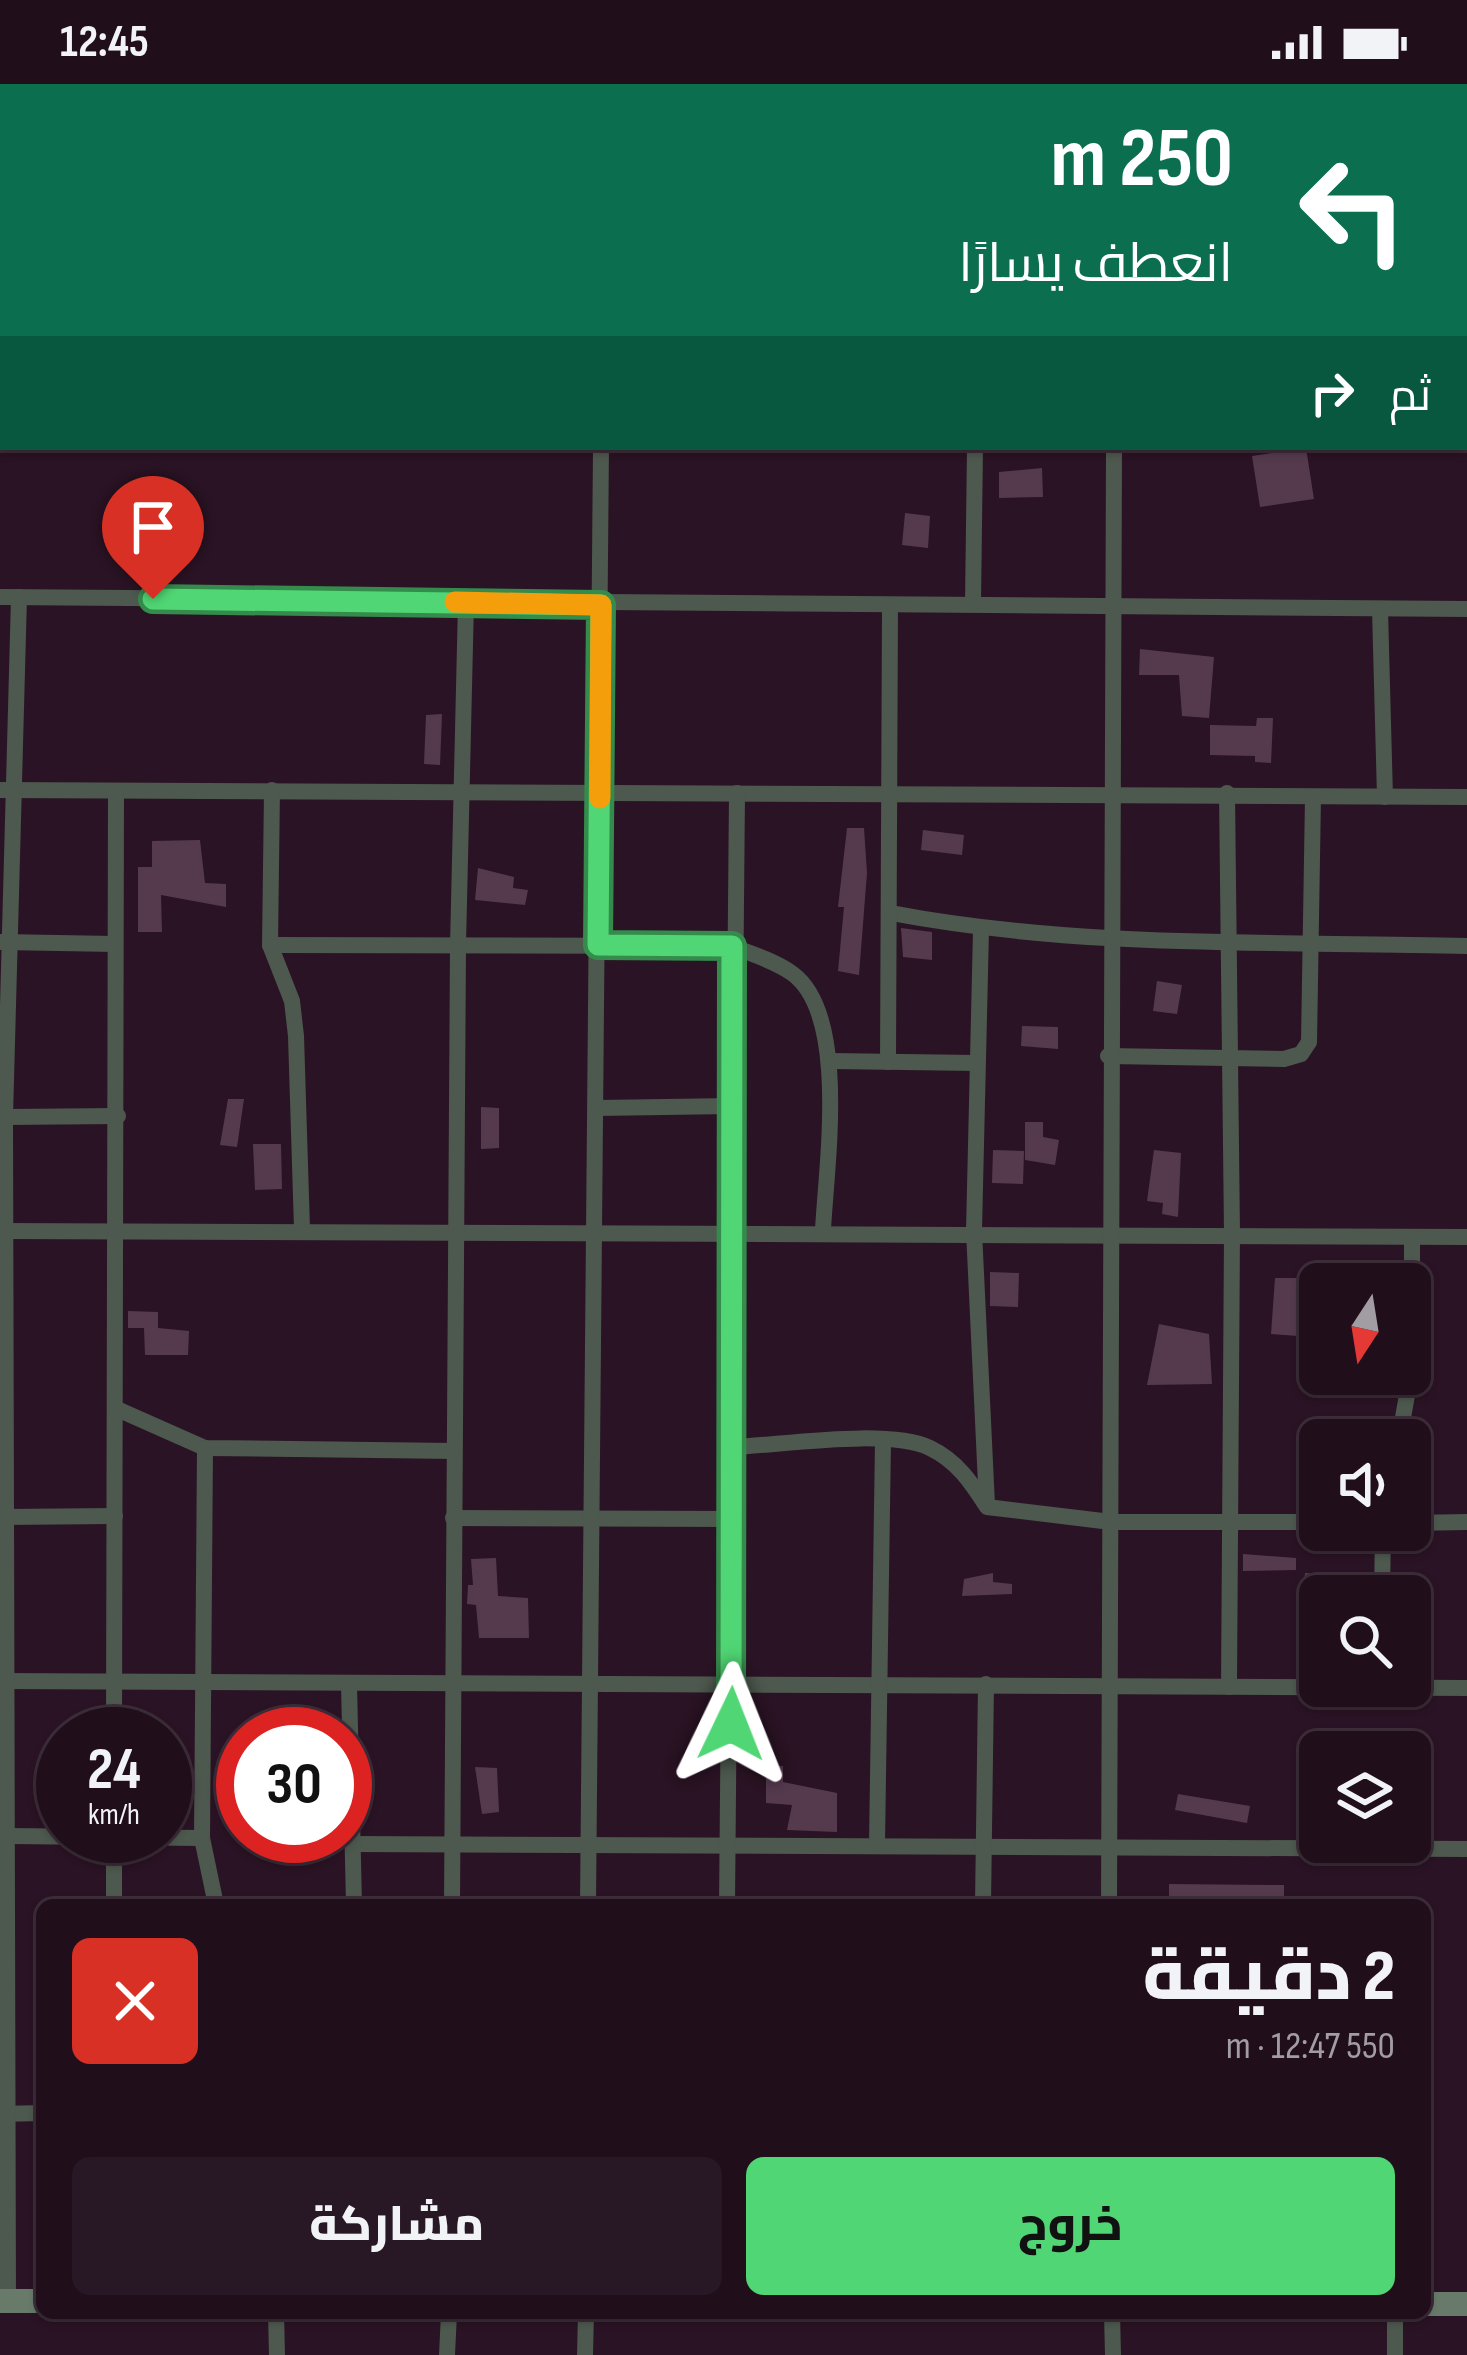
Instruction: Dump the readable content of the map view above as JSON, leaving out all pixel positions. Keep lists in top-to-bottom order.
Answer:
{
  "north": "bottom",
  "page": {
    "status": "12:45",
    "turn": ["250 m", "انعطف يسارًا"],
    "then": "ثم",
    "speed": "24 km/h",
    "limit": "30",
    "heading": ["2 دقيقة", "550 m · 12:47"],
    "buttons": ["خروج", "مشاركة"]
  }
}
